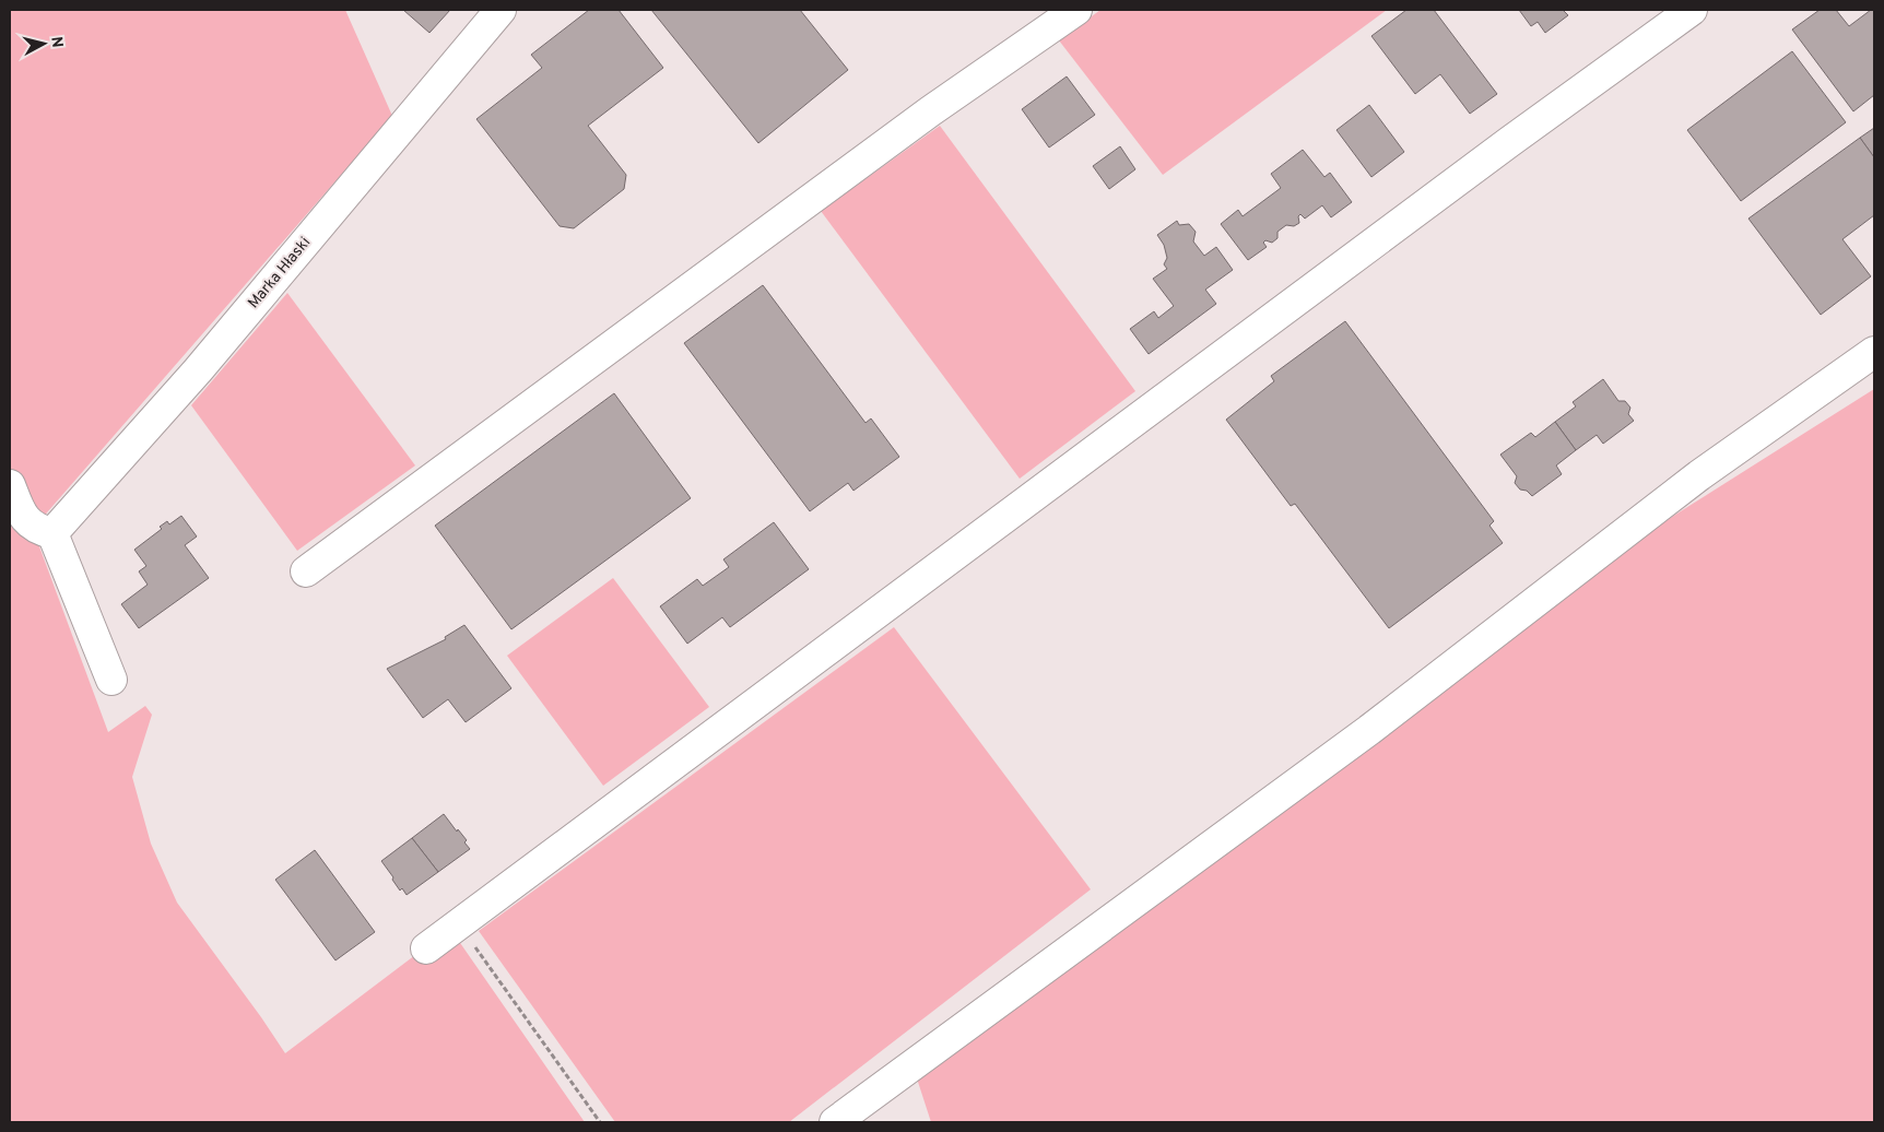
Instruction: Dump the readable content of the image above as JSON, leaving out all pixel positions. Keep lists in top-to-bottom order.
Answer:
{
  "streets": {
    "street": ["Marka Hłaski"]
  },
  "north": "right"
}
